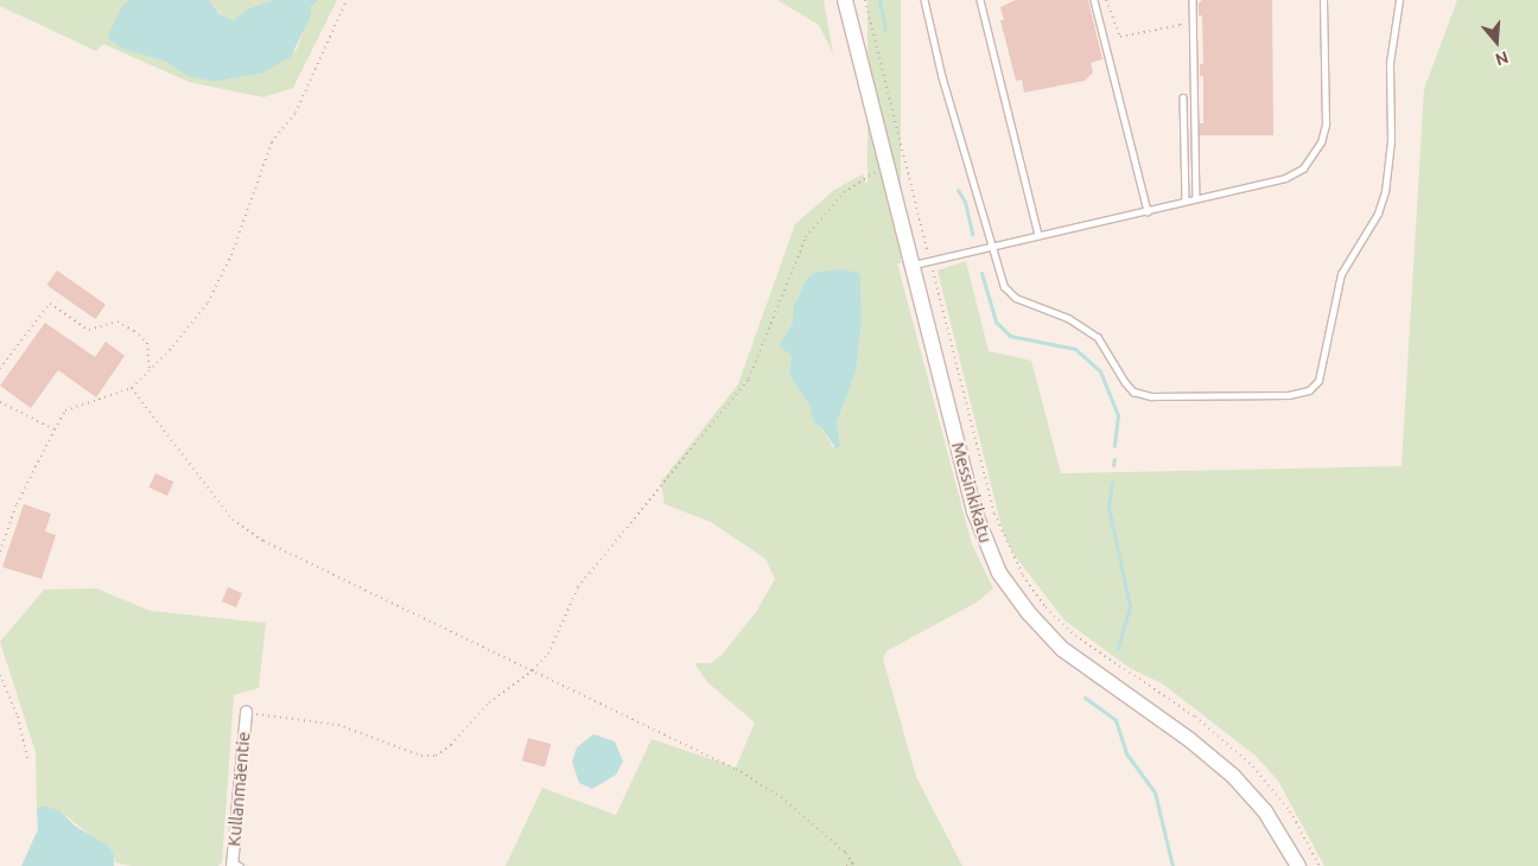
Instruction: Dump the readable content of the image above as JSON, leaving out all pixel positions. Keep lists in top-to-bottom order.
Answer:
{
  "streets": {
    "street": ["Messinkikatu", "Kullanmäentie"]
  },
  "north": "bottom"
}
